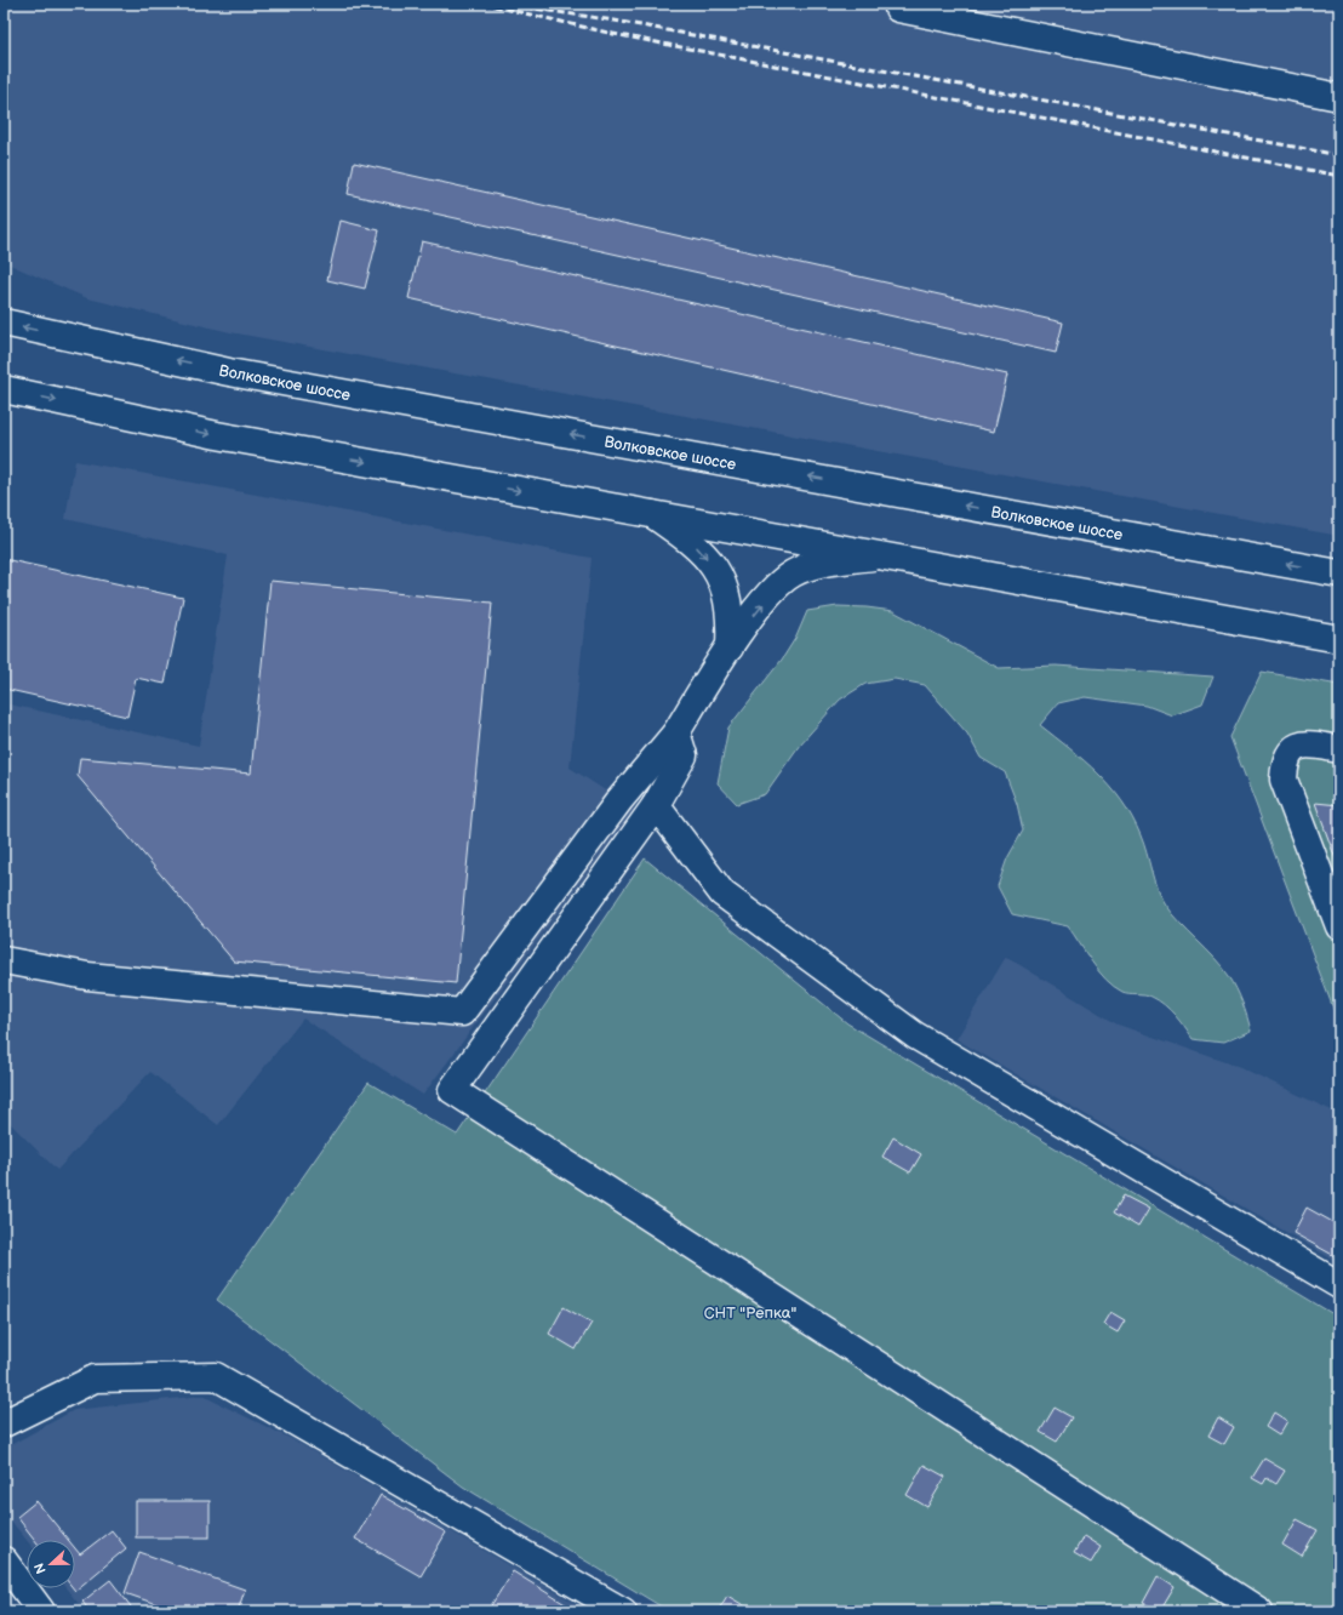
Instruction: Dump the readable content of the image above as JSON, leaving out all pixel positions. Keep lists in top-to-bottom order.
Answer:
{
  "streets": {
    "main road": ["Волковское шоссе"]
  },
  "parks": ["СНТ \"Репка\""],
  "north": "left"
}
